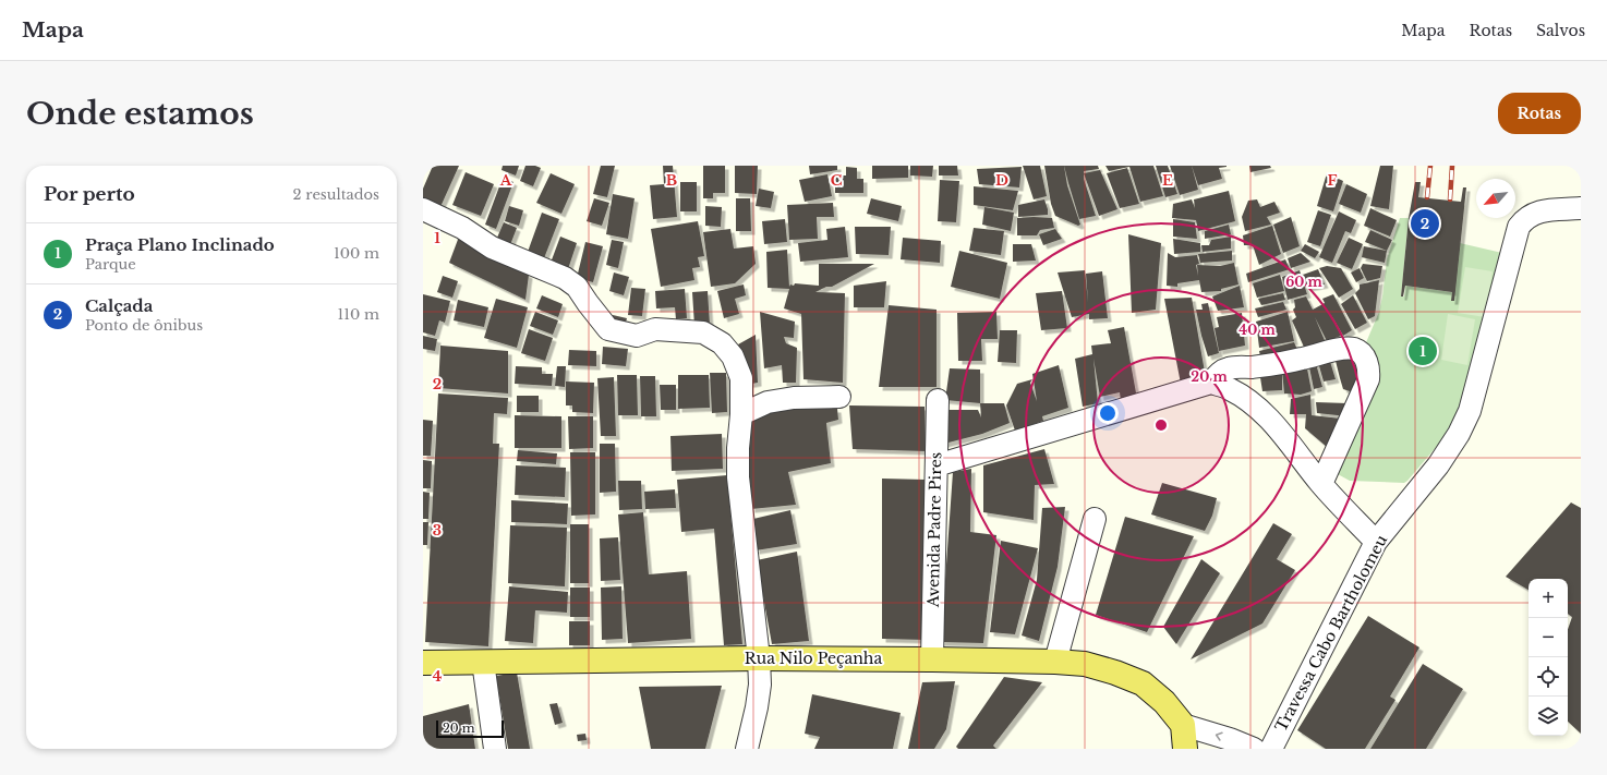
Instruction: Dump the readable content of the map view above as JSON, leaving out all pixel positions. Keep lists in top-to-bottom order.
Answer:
{
  "streets": {
    "main road": ["Rua Nilo Peçanha"],
    "street": ["Avenida Padre Pires", "Travessa Cabo Bartholomeu"]
  },
  "crossings": [
    ["Avenida Padre Pires", "Rua Nilo Peçanha"]
  ],
  "scale_bar": "20 m",
  "north": "bottom left",
  "page": {
    "header": "Mapa",
    "nav": ["Mapa", "Rotas", "Salvos"],
    "buttons": "Rotas",
    "title": "Onde estamos",
    "heading": ["Por perto", "2 resultados"],
    "pins": ["2", "1"],
    "list": [
      {
        "mark": "1",
        "name": "Praça Plano Inclinado",
        "note": "Parque",
        "value": "100 m"
      },
      {
        "mark": "2",
        "name": "Calçada",
        "note": "Ponto de ônibus",
        "value": "110 m"
      }
    ],
    "map_buttons": ["+", "−"],
    "scale": "20 m"
  },
  "grid": {
    "columns": [
      "A",
      "B",
      "C",
      "D",
      "E",
      "F"
    ],
    "rows": [
      "1",
      "2",
      "3",
      "4"
    ]
  },
  "rings": ["60 m", "40 m", "20 m"]
}
